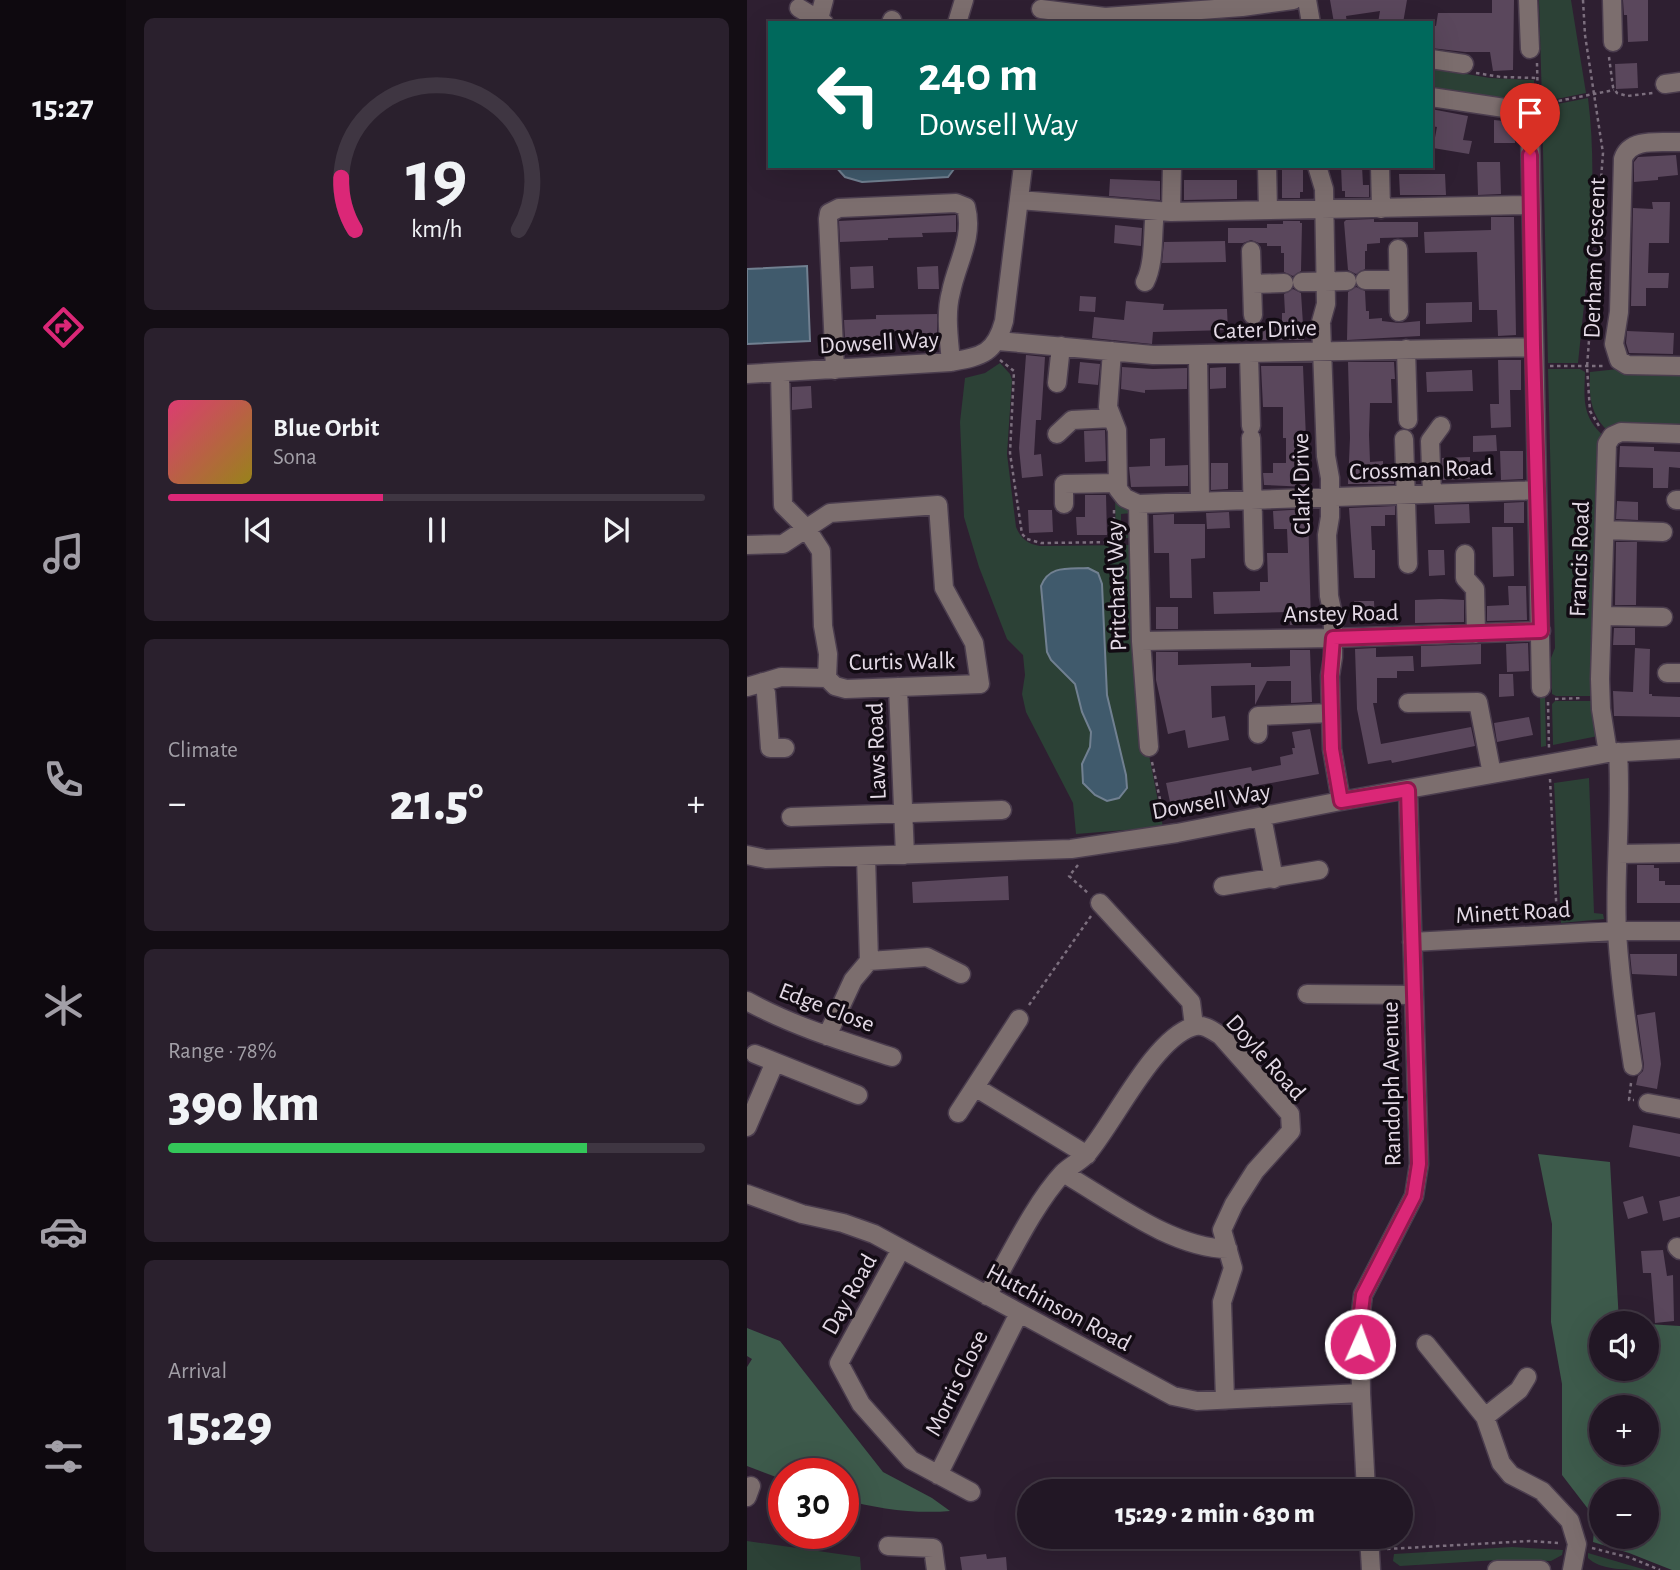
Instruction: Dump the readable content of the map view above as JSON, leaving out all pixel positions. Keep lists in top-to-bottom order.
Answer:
{
  "streets": {
    "street": [
      "Derham Crescent",
      "Cater Drive",
      "Dowsell Way",
      "Crossman Road",
      "Clark Drive",
      "Francis Road",
      "Pritchard Way",
      "Anstey Road",
      "Curtis Walk",
      "Laws Road",
      "Minett Road",
      "Edge Close",
      "Doyle Road",
      "Randolph Avenue",
      "Day Road",
      "Hutchinson Road",
      "Morris Close"
    ]
  },
  "crossings": [
    ["Cater Drive", "Dowsell Way"],
    ["Cater Drive", "Clark Drive"],
    ["Dowsell Way", "Clark Drive"],
    ["Dowsell Way", "Francis Road"],
    ["Dowsell Way", "Laws Road"],
    ["Dowsell Way", "Randolph Avenue"],
    ["Crossman Road", "Clark Drive"],
    ["Crossman Road", "Pritchard Way"],
    ["Clark Drive", "Anstey Road"],
    ["Pritchard Way", "Anstey Road"],
    ["Curtis Walk", "Laws Road"],
    ["Minett Road", "Randolph Avenue"],
    ["Doyle Road", "Hutchinson Road"],
    ["Randolph Avenue", "Hutchinson Road"],
    ["Day Road", "Hutchinson Road"],
    ["Day Road", "Morris Close"],
    ["Hutchinson Road", "Morris Close"]
  ],
  "page": {
    "tabs": "15:27",
    "turn": ["240 m", "Dowsell Way"],
    "song": ["Blue Orbit", "Sona"],
    "tile": [
      "Climate",
      ["Range · 78%", "390 km"],
      ["Arrival", "15:29"]
    ],
    "heat": ["−", "21.5°", "+"],
    "map_buttons": ["+", "−"],
    "limit": "30",
    "trip": "15:29 · 2 min · 630 m",
    "gauge": ["19", "km/h"]
  }
}
